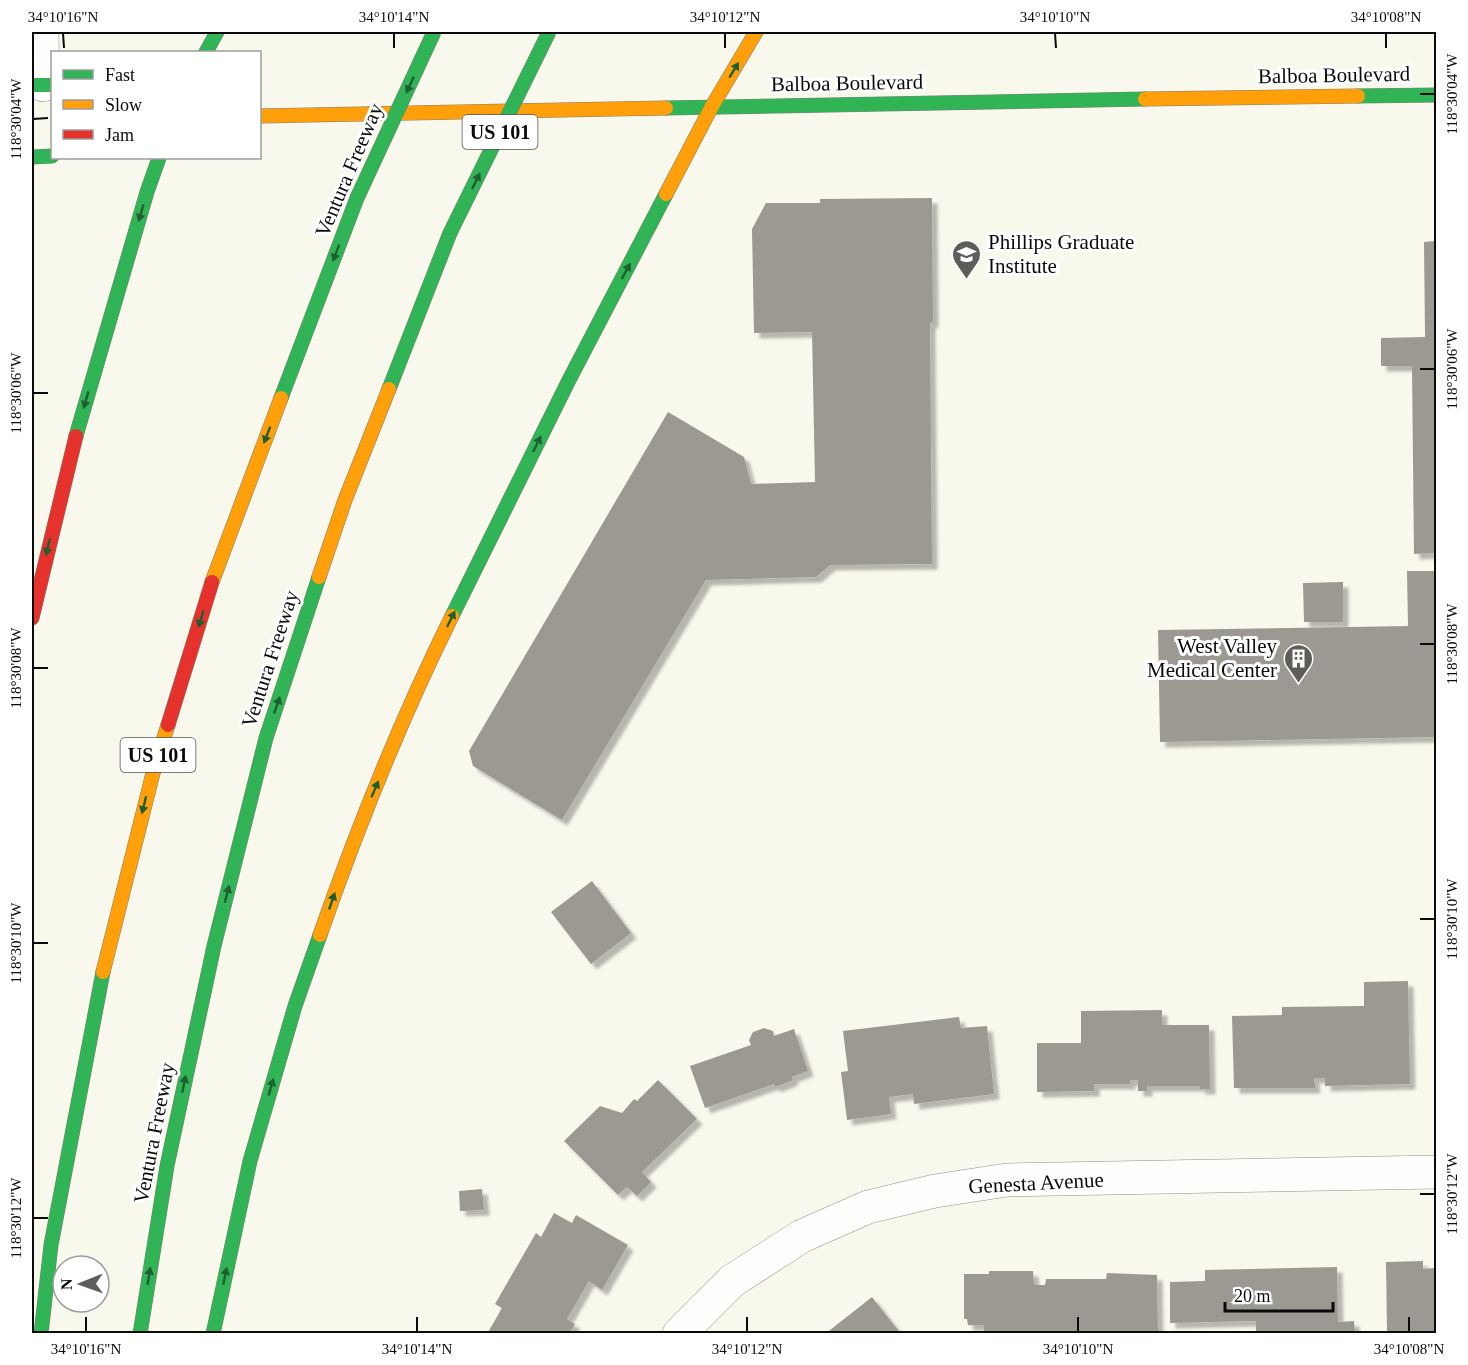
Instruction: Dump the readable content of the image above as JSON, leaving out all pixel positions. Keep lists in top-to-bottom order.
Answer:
{
  "streets": {
    "main road": ["Balboa Boulevard", "US 101", "Ventura Freeway"],
    "street": ["Genesta Avenue"]
  },
  "places": {
    "school or university": ["Phillips Graduate Institute"],
    "building": ["West Valley Medical Center"]
  },
  "legend": ["Fast", "Slow", "Jam"],
  "scale_bar": "20 m",
  "north": "left",
  "coordinates": [
    "34°10'16\"N",
    "34°10'14\"N",
    "34°10'12\"N",
    "34°10'10\"N",
    "34°10'08\"N",
    "118°30'04\"W",
    "118°30'06\"W",
    "118°30'08\"W",
    "118°30'10\"W",
    "118°30'12\"W"
  ]
}
